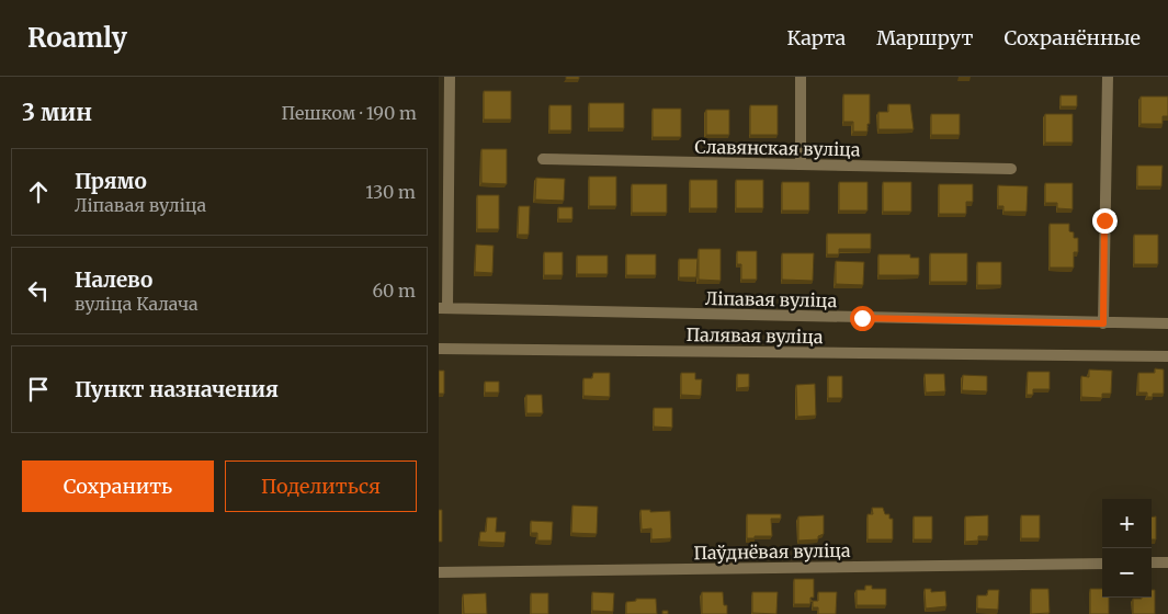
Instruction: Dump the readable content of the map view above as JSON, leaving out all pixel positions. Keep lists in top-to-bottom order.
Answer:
{
  "streets": {
    "street": [
      "Славянская вуліца",
      "Ліпавая вуліца",
      "Палявая вуліца",
      "Паўднёвая вуліца"
    ]
  },
  "page": {
    "header": "Roamly",
    "nav": ["Карта", "Маршрут", "Сохранённые"],
    "heading": ["3 мин", "Пешком · 190 m"],
    "list": [
      ["Прямо", "Ліпавая вуліца", "130 m"],
      ["Налево", "вуліца Калача", "60 m"],
      "Пункт назначения"
    ],
    "buttons": ["Сохранить", "Поделиться"],
    "map_buttons": ["+", "−"]
  }
}
